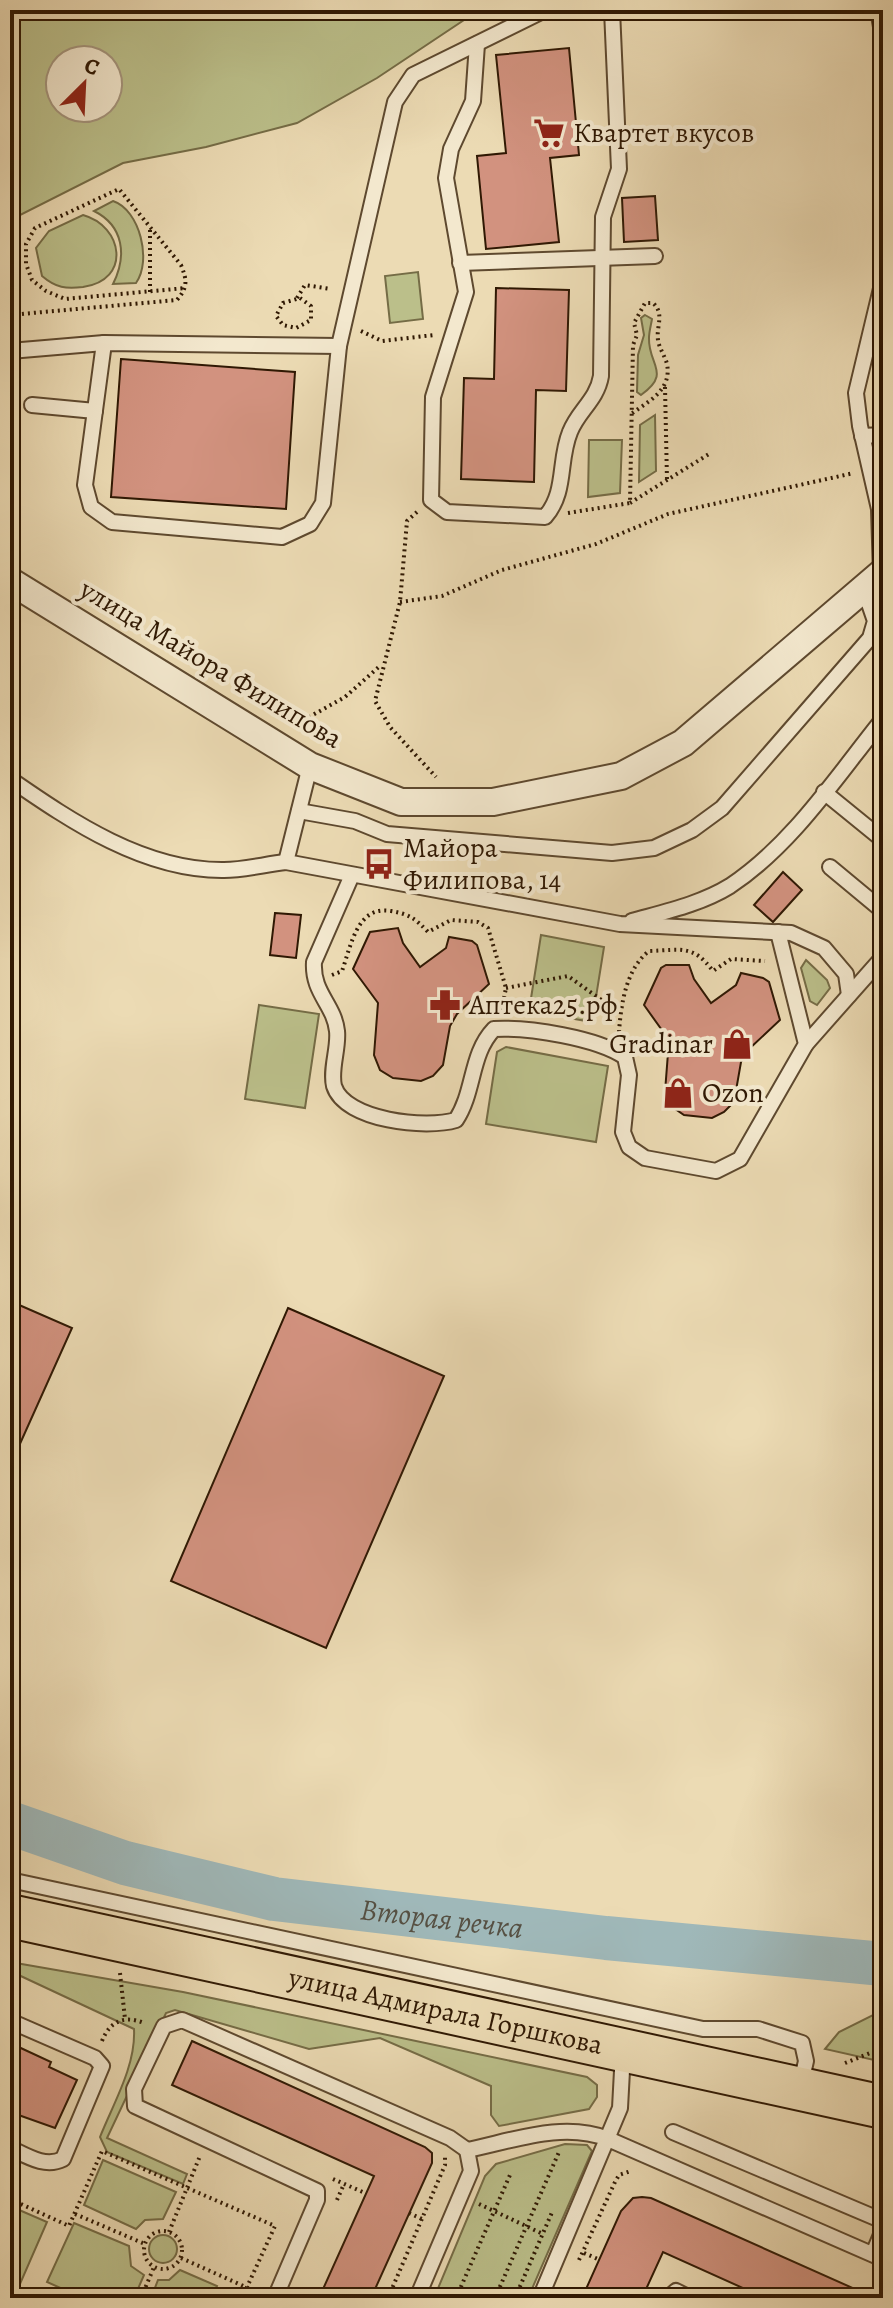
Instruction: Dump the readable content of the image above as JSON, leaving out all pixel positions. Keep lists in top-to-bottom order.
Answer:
{
  "streets": {
    "main road": ["улица Адмирала Горшкова"],
    "street": ["улица Майора Филипова"]
  },
  "water": ["Вторая речка"],
  "places": {
    "supermarket": ["Квартет вкусов"],
    "bus stop": ["Майора Филипова, 14"],
    "pharmacy": ["Аптека25.рф"],
    "shop": ["Gradinar", "Ozon"]
  },
  "north": "top right"
}
